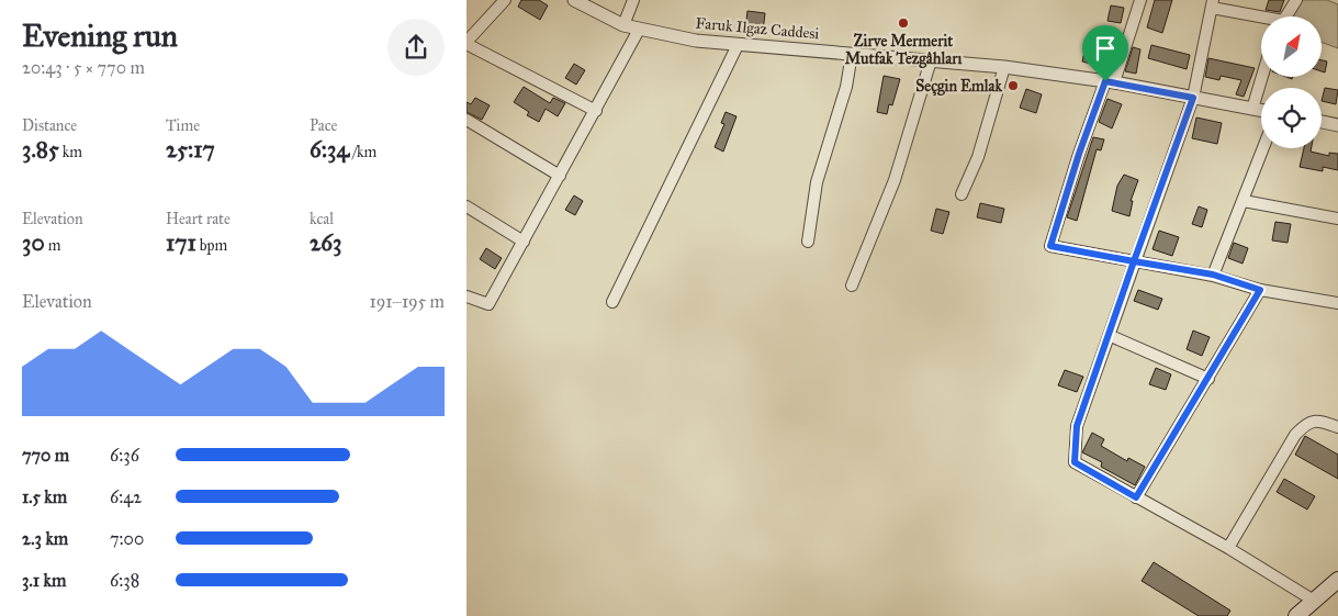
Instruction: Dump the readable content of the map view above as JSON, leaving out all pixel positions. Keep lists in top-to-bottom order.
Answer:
{
  "streets": {
    "street": ["Faruk Ilgaz Caddesi"]
  },
  "places": ["Zirve Mermerit Mutfak Tezgâhları", "Seçgin Emlak"],
  "north": "top right",
  "page": {
    "heading": ["Evening run", "20:43 · 5 × 770 m"],
    "stats": [
      ["Distance", "3.85 km"],
      ["Time", "25:17"],
      ["Pace", "6:34 /km"],
      ["Elevation", "30 m"],
      ["Heart rate", "171 bpm"],
      ["kcal", "263"]
    ],
    "chart": ["Elevation", "191–195 m"],
    "list": [
      {
        "name": "770 m",
        "note": "6:36"
      },
      {
        "name": "1.5 km",
        "note": "6:42"
      },
      {
        "name": "2.3 km",
        "note": "7:00"
      },
      {
        "name": "3.1 km",
        "note": "6:38"
      }
    ]
  }
}
